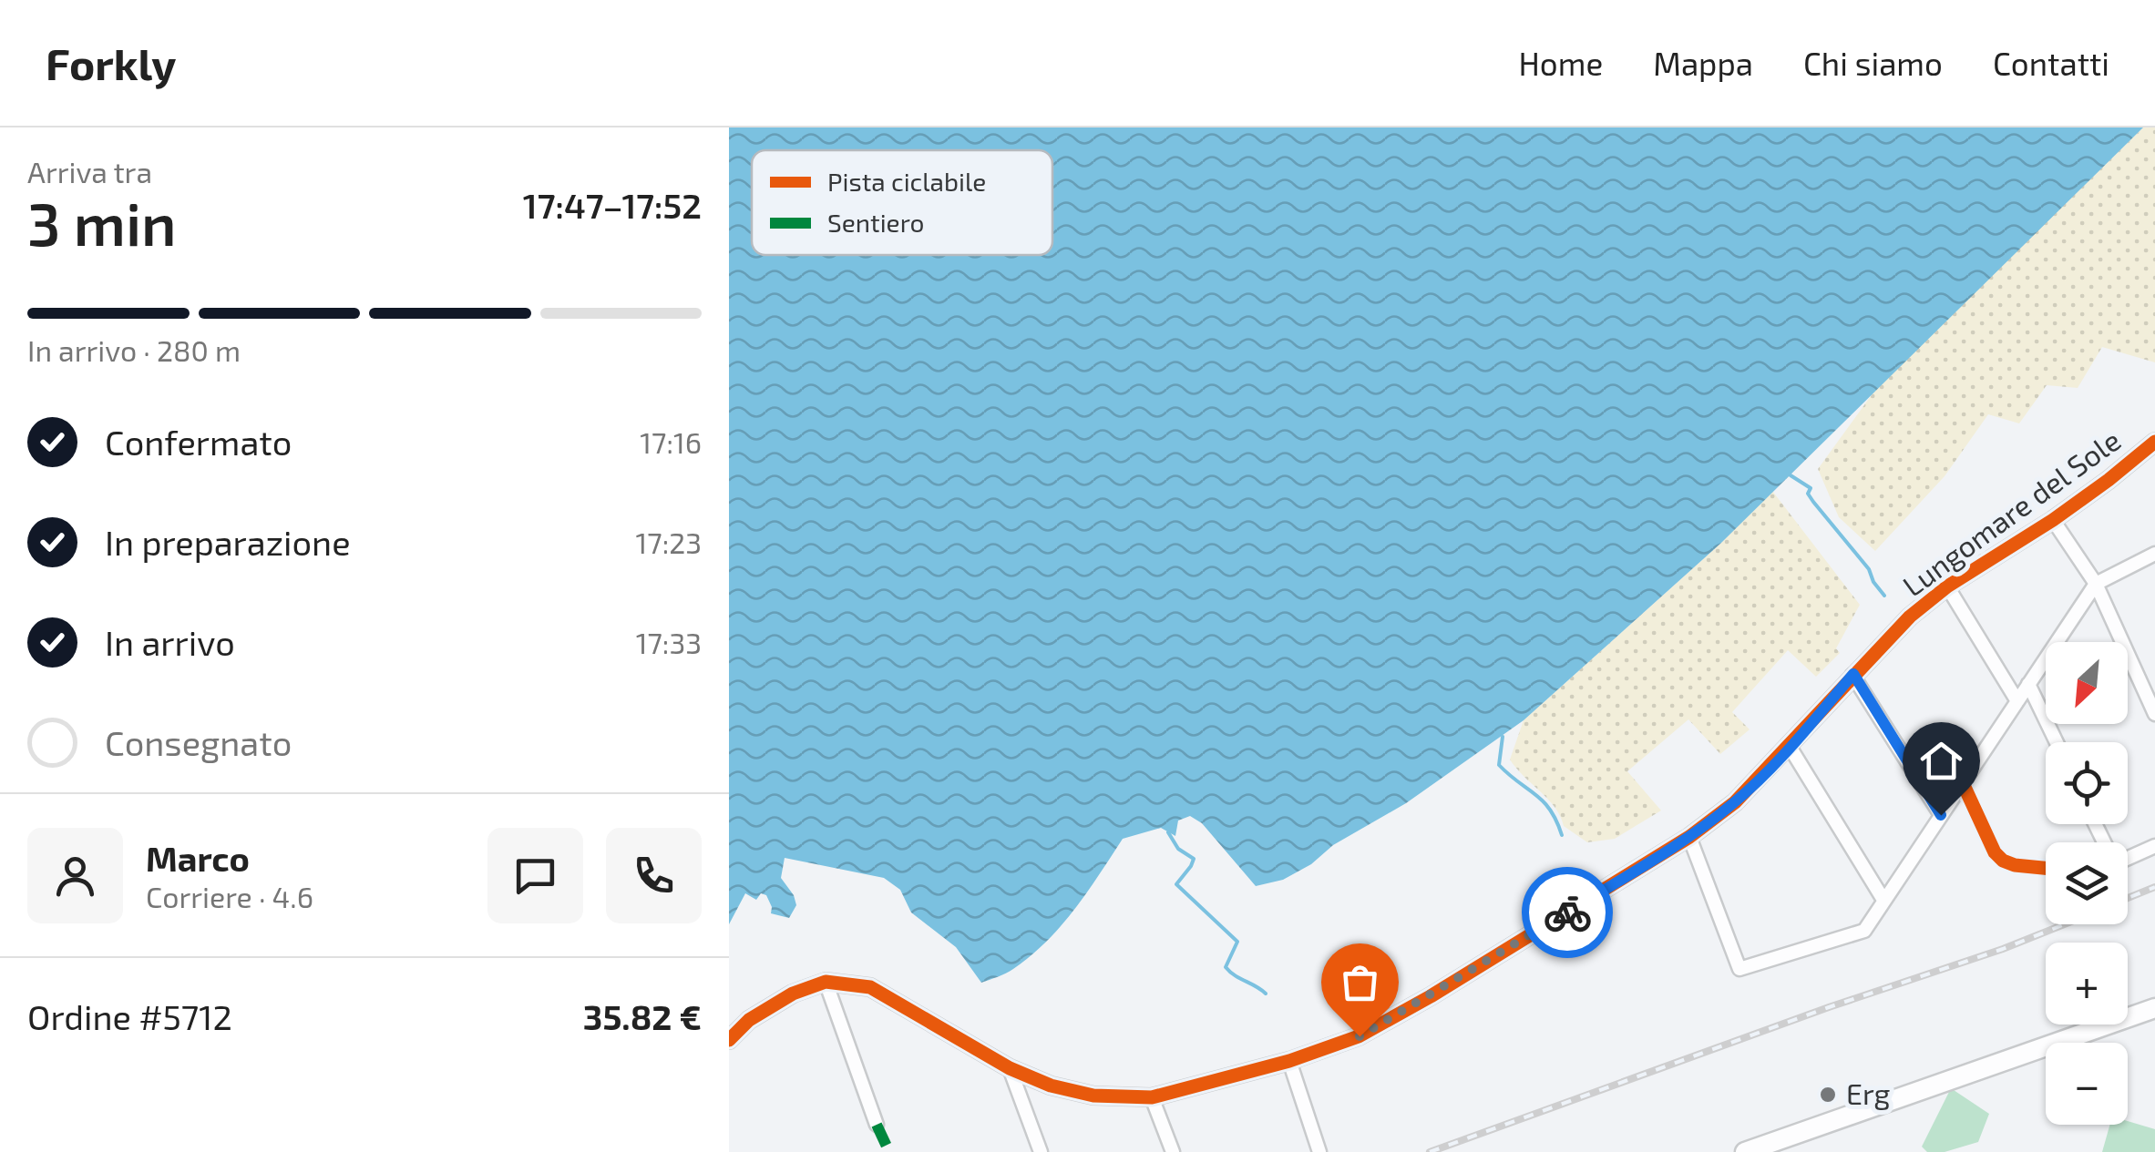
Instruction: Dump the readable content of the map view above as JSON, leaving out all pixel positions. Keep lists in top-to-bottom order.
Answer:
{
  "streets": {
    "street": ["Lungomare del Sole"]
  },
  "places": ["Erg"],
  "legend": ["Pista ciclabile", "Sentiero"],
  "north": "bottom left",
  "page": {
    "header": "Forkly",
    "nav": [
      "Home",
      "Mappa",
      "Chi siamo",
      "Contatti"
    ],
    "heading": ["3 min", "Arriva tra", "17:47–17:52"],
    "panel": [
      "Marco",
      "Corriere · 4.6",
      "Ordine #5712",
      "35.82 €"
    ],
    "bar": "In arrivo · 280 m",
    "list": [
      ["Confermato", "17:16"],
      ["In preparazione", "17:23"],
      ["In arrivo", "17:33"],
      "Consegnato"
    ],
    "map_buttons": ["+", "−"]
  }
}
